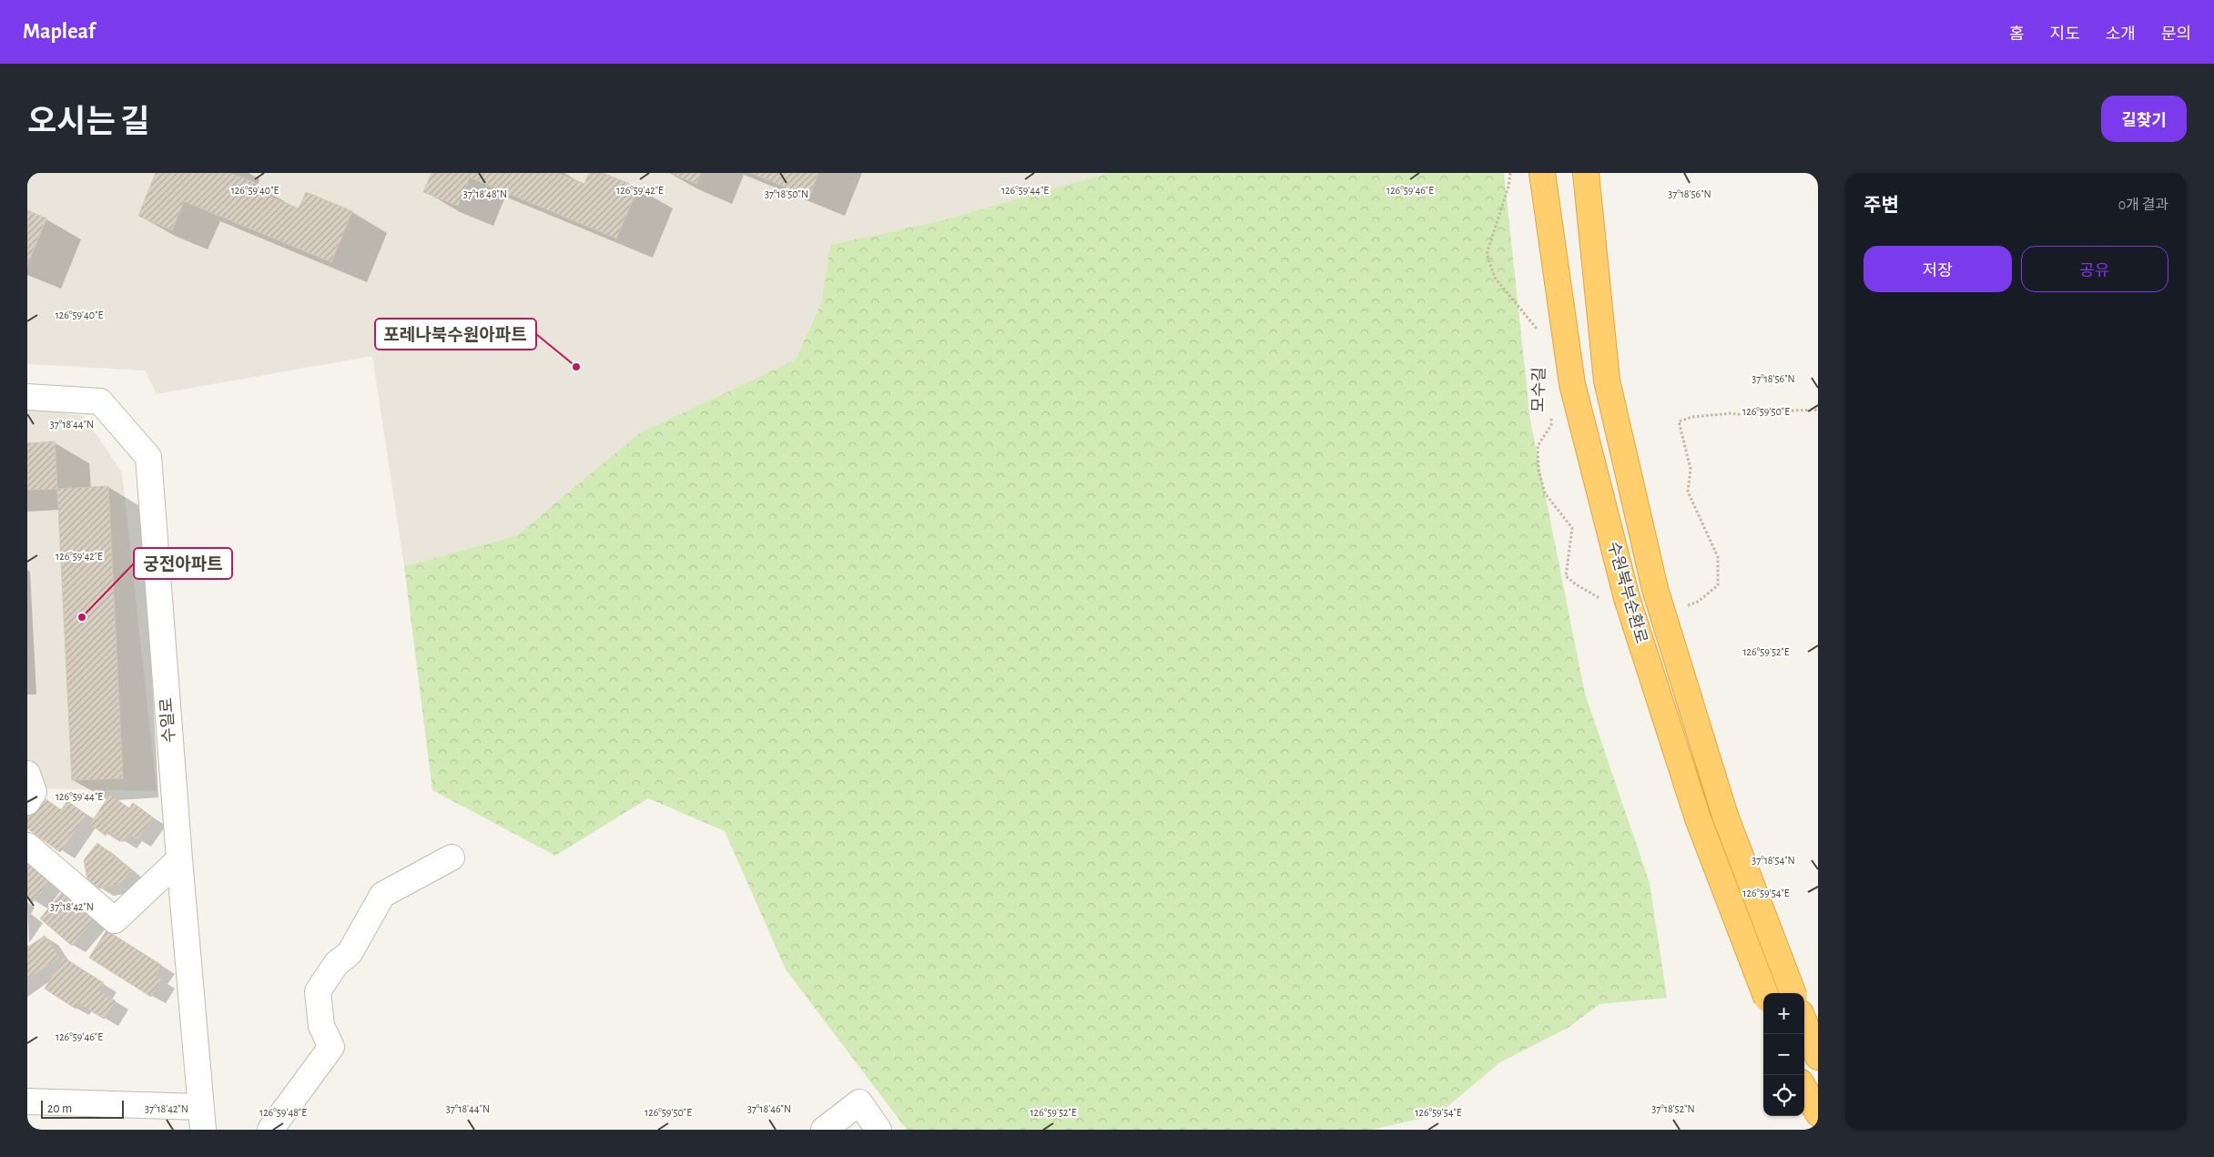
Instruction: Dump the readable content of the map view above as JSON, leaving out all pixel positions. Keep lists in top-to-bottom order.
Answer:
{
  "streets": {
    "highway": ["수원북부순환로"],
    "street": ["수일로"],
    "path": ["모수길"]
  },
  "places": ["포레나북수원아파트", "궁전아파트"],
  "scale_bar": "20 m",
  "page": {
    "header": "Mapleaf",
    "nav": [
      "홈",
      "지도",
      "소개",
      "문의"
    ],
    "title": "오시는 길",
    "buttons": [
      "길찾기",
      ["저장", "공유"]
    ],
    "heading": ["주변", "0개 결과"],
    "map_buttons": ["+", "−"],
    "scale": "20 m"
  },
  "coordinates": [
    "126°59'40\"E",
    "126°59'46\"E",
    "126°59'44\"E",
    "126°59'42\"E",
    "37°18'56\"N",
    "37°18'48\"N",
    "37°18'50\"N",
    "126°59'50\"E",
    "37°18'44\"N",
    "126°59'52\"E",
    "37°18'54\"N",
    "126°59'54\"E",
    "37°18'42\"N",
    "37°18'46\"N",
    "37°18'52\"N",
    "126°59'48\"E"
  ]
}
